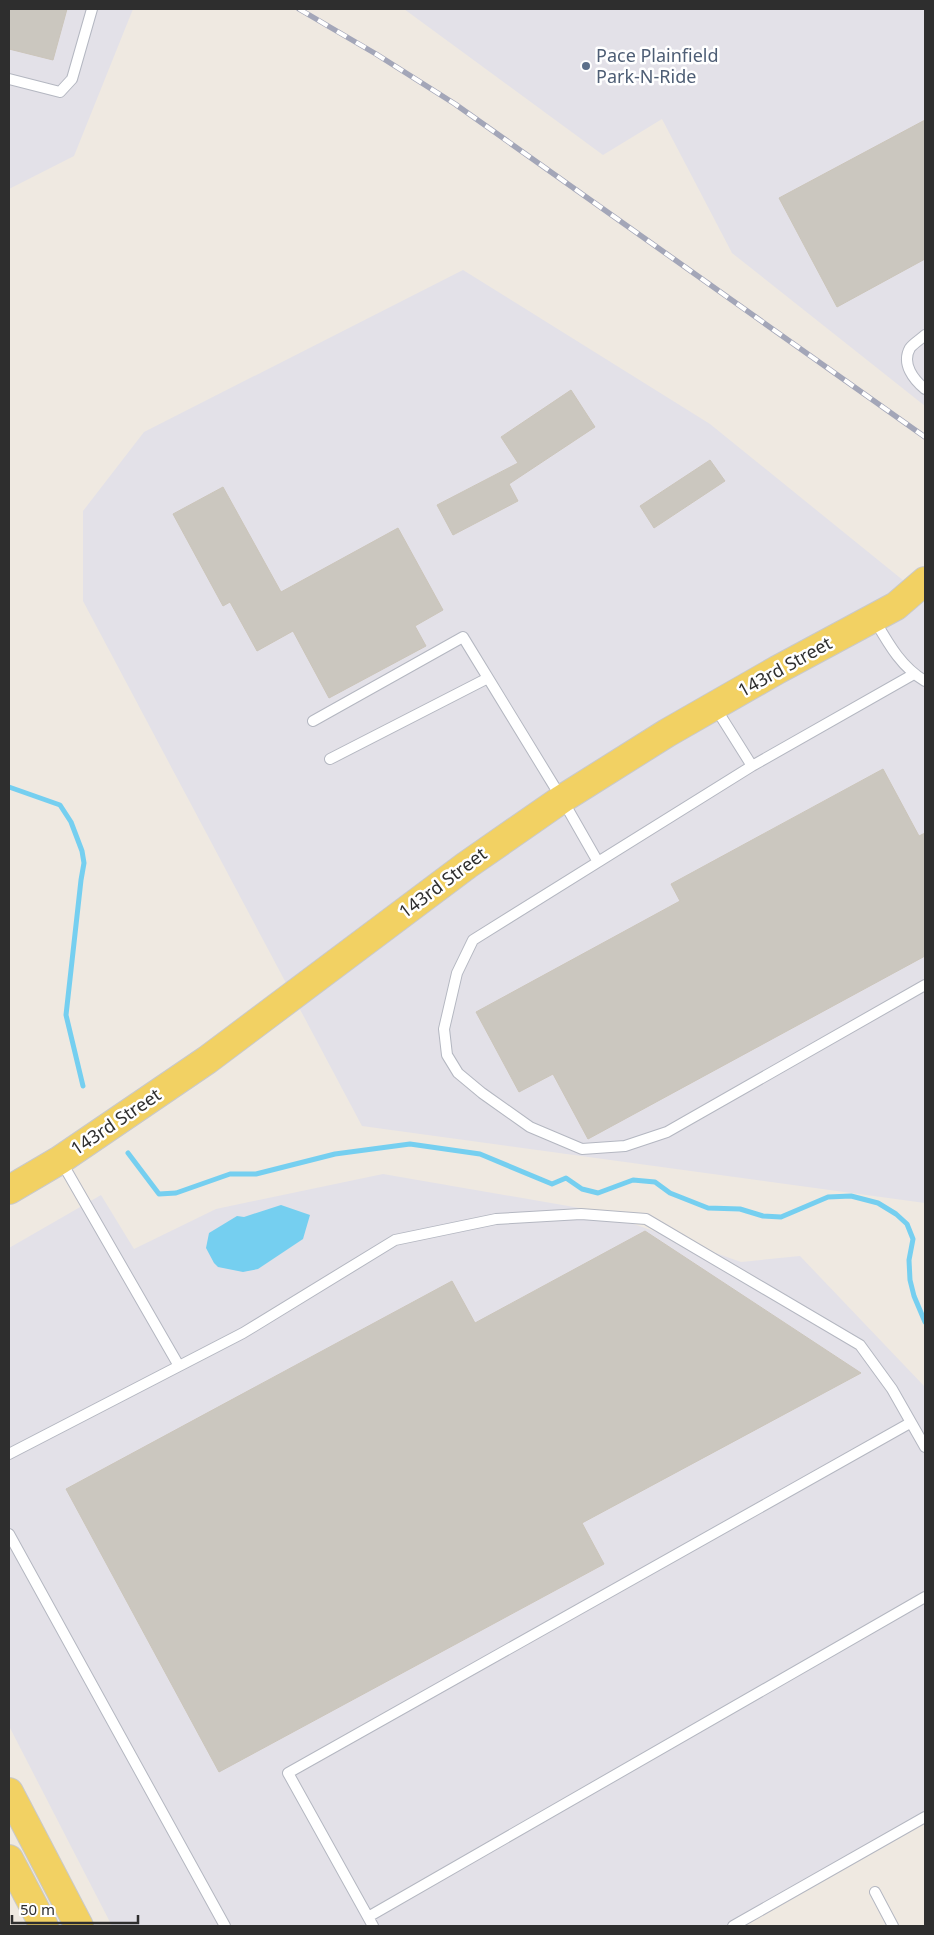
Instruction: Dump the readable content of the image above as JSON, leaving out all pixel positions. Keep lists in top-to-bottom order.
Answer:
{
  "streets": {
    "main road": ["143rd Street"]
  },
  "places": ["Pace Plainfield Park-N-Ride"],
  "scale_bar": "50 m"
}
